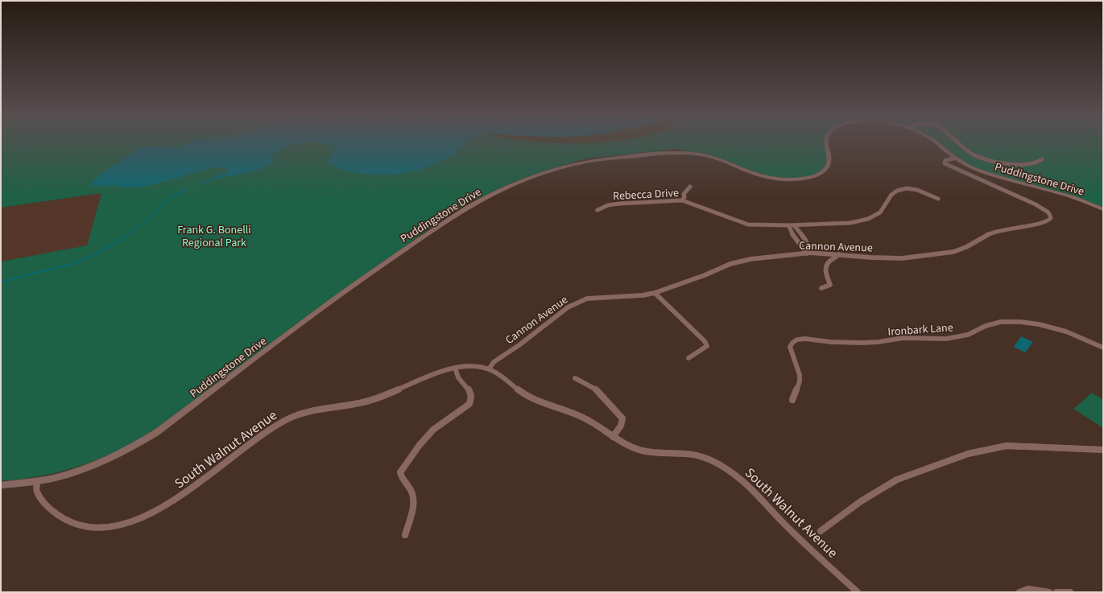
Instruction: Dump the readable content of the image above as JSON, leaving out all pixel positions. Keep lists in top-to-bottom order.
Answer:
{
  "streets": {
    "street": [
      "Puddingstone Drive",
      "Rebecca Drive",
      "Cannon Avenue",
      "Ironbark Lane",
      "South Walnut Avenue"
    ]
  },
  "crossings": [
    ["Puddingstone Drive", "Cannon Avenue"],
    ["Puddingstone Drive", "South Walnut Avenue"],
    ["Cannon Avenue", "South Walnut Avenue"]
  ],
  "parks": ["Frank G. Bonelli Regional Park"]
}
